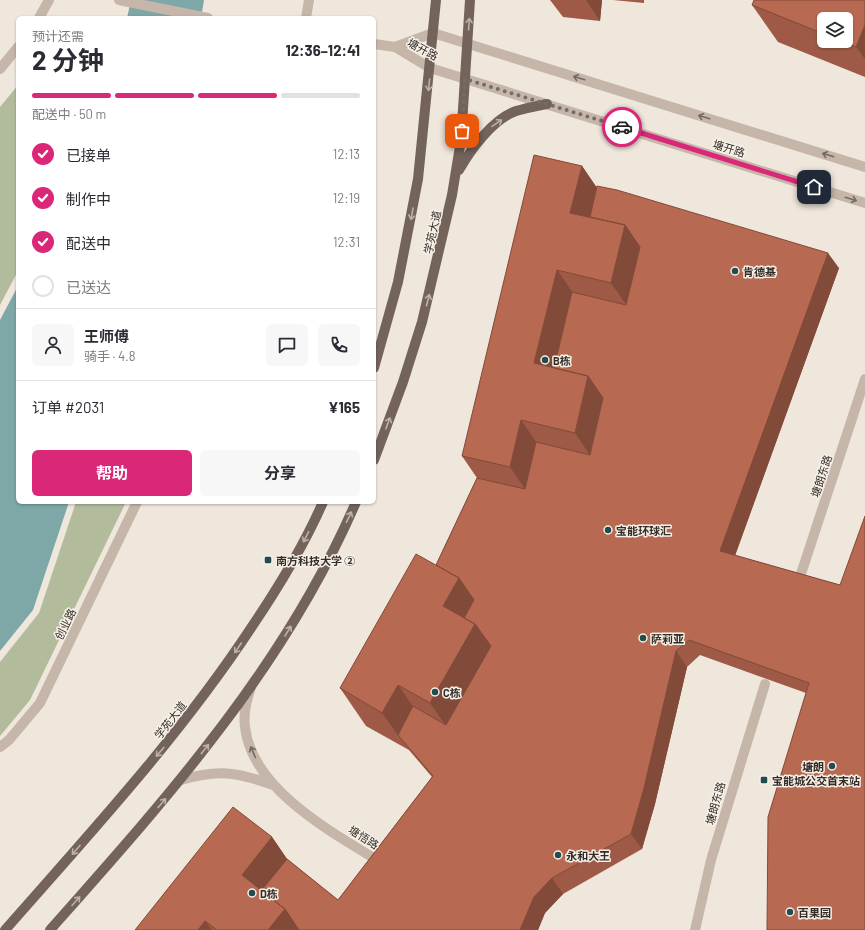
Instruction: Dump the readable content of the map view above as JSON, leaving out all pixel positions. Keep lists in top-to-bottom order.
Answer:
{
  "streets": {
    "main road": ["学苑大道"],
    "street": [
      "塘开路",
      "塘朗东路",
      "创业路",
      "塘悟路"
    ]
  },
  "crossings": [
    ["塘开路", "学苑大道"]
  ],
  "places": {
    "other": [
      "肯德基",
      "B栋",
      "宝能环球汇",
      "萨莉亚",
      "C栋",
      "塘朗",
      "永和大王",
      "D栋",
      "百果园"
    ],
    "transit": ["南方科技大学 ②", "宝能城公交首末站"]
  },
  "page": {
    "heading": ["2 分钟", "预计还需", "12:36–12:41"],
    "panel": [
      "王师傅",
      "骑手 · 4.8",
      "订单 #2031",
      "¥165"
    ],
    "bar": "配送中 · 50 m",
    "list": [
      ["已接单", "12:13"],
      ["制作中", "12:19"],
      ["配送中", "12:31"],
      "已送达"
    ],
    "buttons": ["帮助", "分享"]
  }
}
